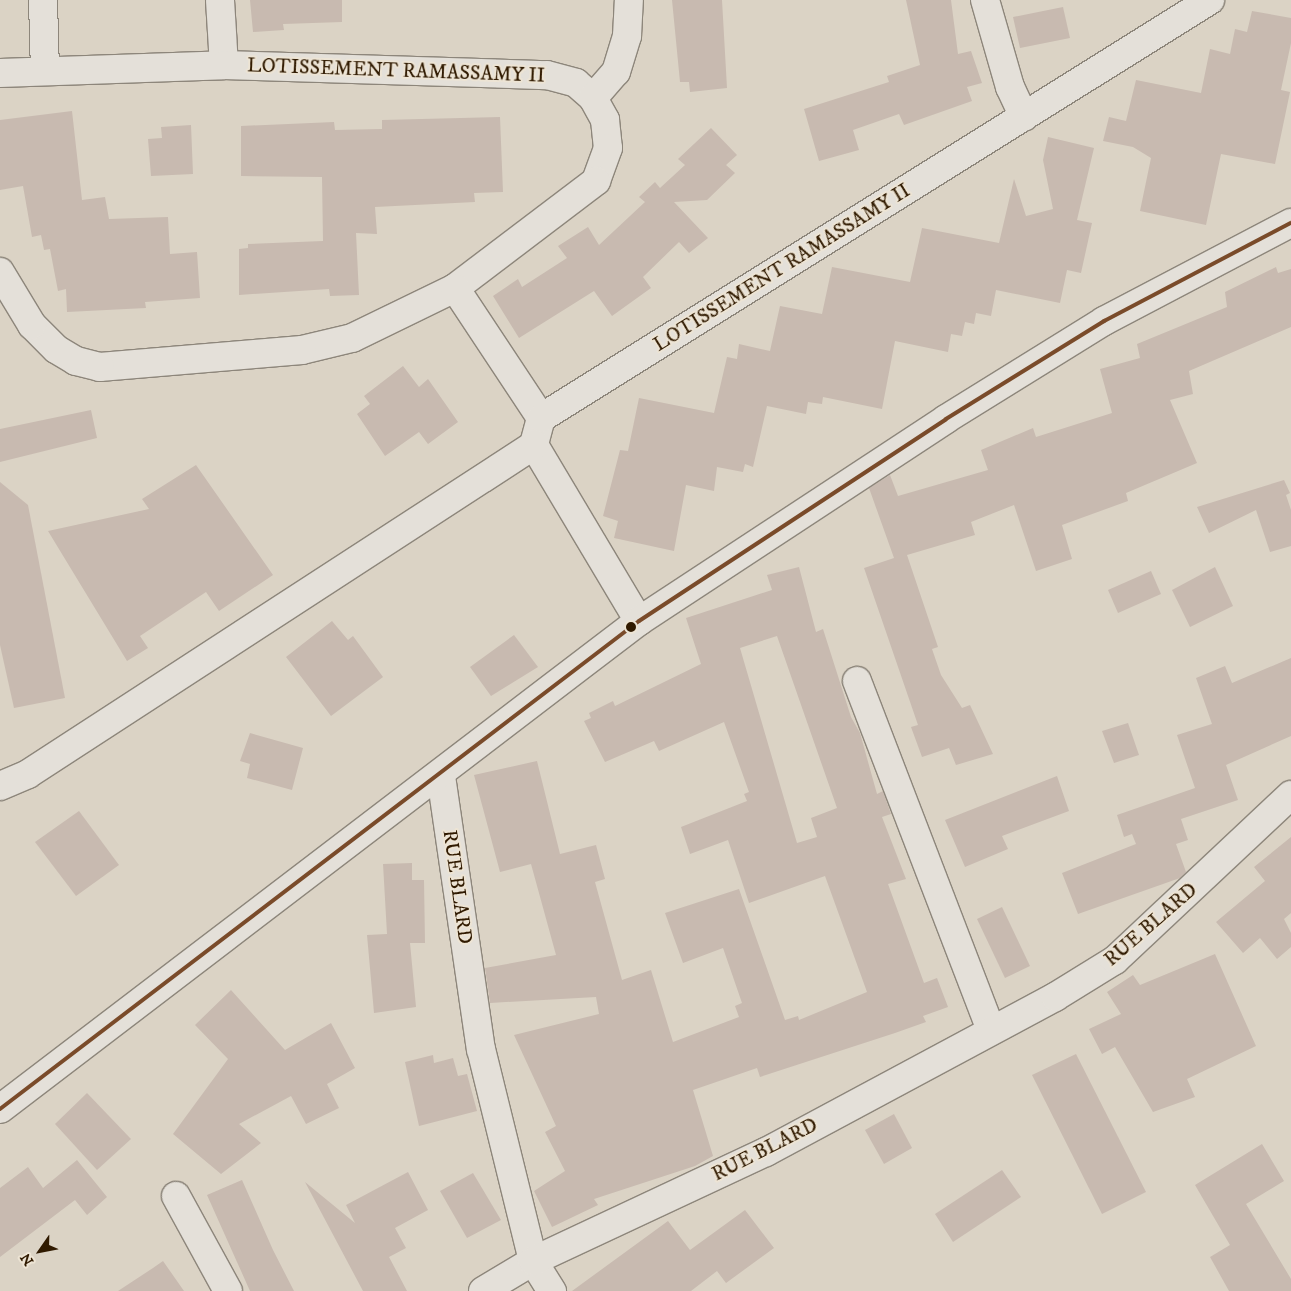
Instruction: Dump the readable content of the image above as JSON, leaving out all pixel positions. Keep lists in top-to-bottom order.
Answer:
{
  "streets": {
    "street": ["LOTISSEMENT RAMASSAMY II", "RUE BLARD"]
  },
  "north": "bottom left"
}
